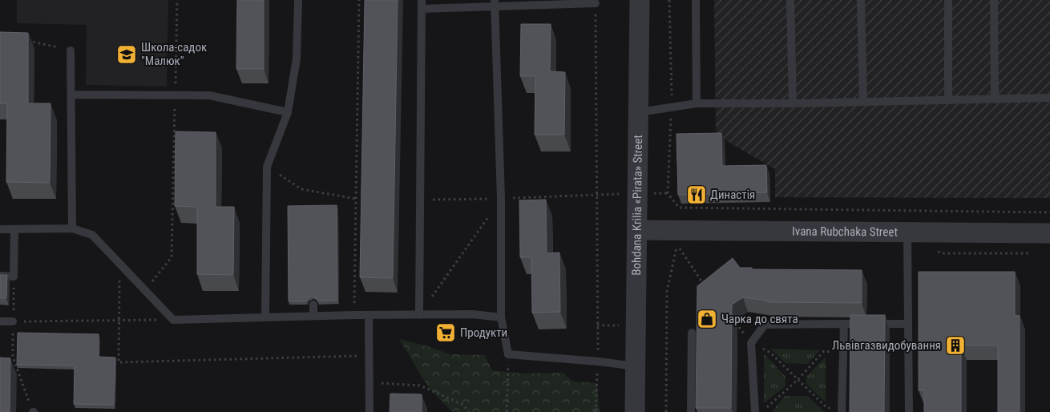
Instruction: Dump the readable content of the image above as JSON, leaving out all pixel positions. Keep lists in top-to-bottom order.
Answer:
{
  "streets": {
    "street": ["Bohdana Krilia «Pirata» Street", "Ivana Rubchaka Street"]
  },
  "crossings": [
    ["Bohdana Krilia «Pirata» Street", "Ivana Rubchaka Street"]
  ],
  "places": {
    "school or university": ["Школа-садок \"Малюк\""],
    "restaurant": ["Династія"],
    "shop": ["Чарка до свята"],
    "supermarket": ["Продукти"],
    "building": ["Львівгазвидобування"]
  }
}
